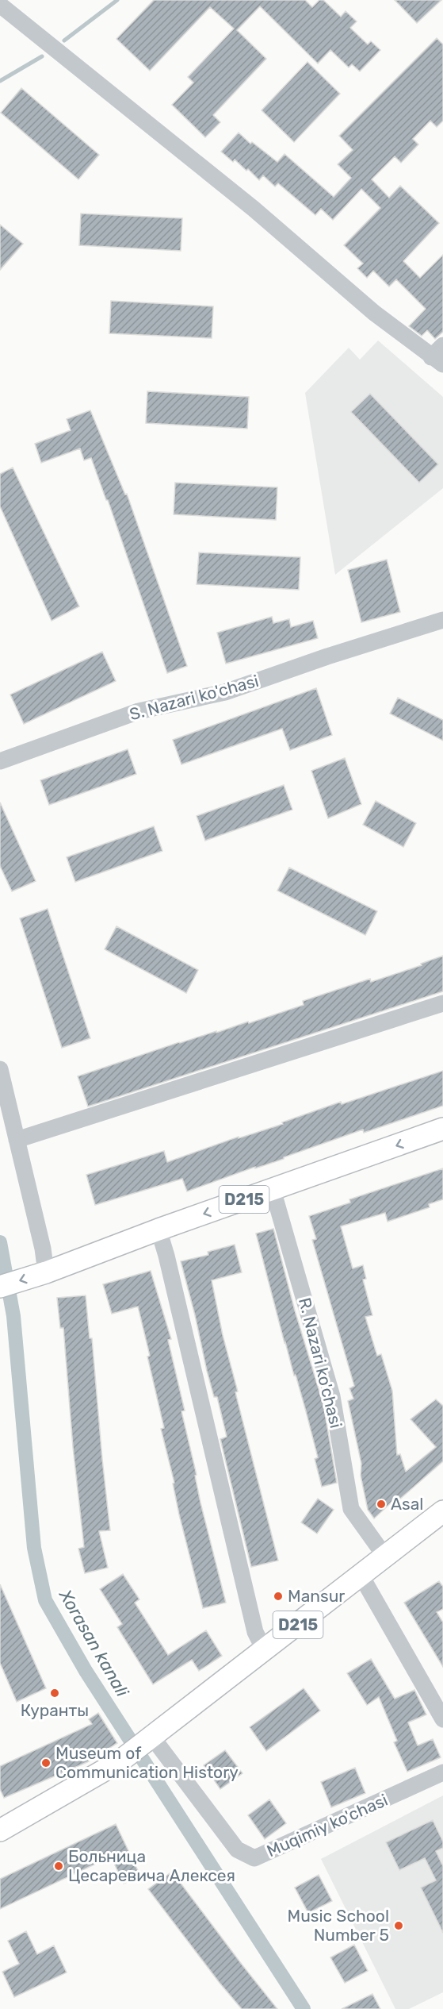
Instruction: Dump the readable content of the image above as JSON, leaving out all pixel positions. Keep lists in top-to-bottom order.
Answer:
{
  "streets": {
    "main road": ["D215"],
    "street": ["S. Nazari ko'chasi", "R. Nazari ko'chasi", "Muqimiy ko'chasi"]
  },
  "crossings": [
    ["D215", "R. Nazari ko'chasi"],
    ["D215", "Muqimiy ko'chasi"]
  ],
  "water": ["Xorasan kanali"],
  "places": [
    "Asal",
    "Mansur",
    "Куранты",
    "Museum of Communication History",
    "Больница Цесаревича Алексея",
    "Music School Number 5"
  ]
}
